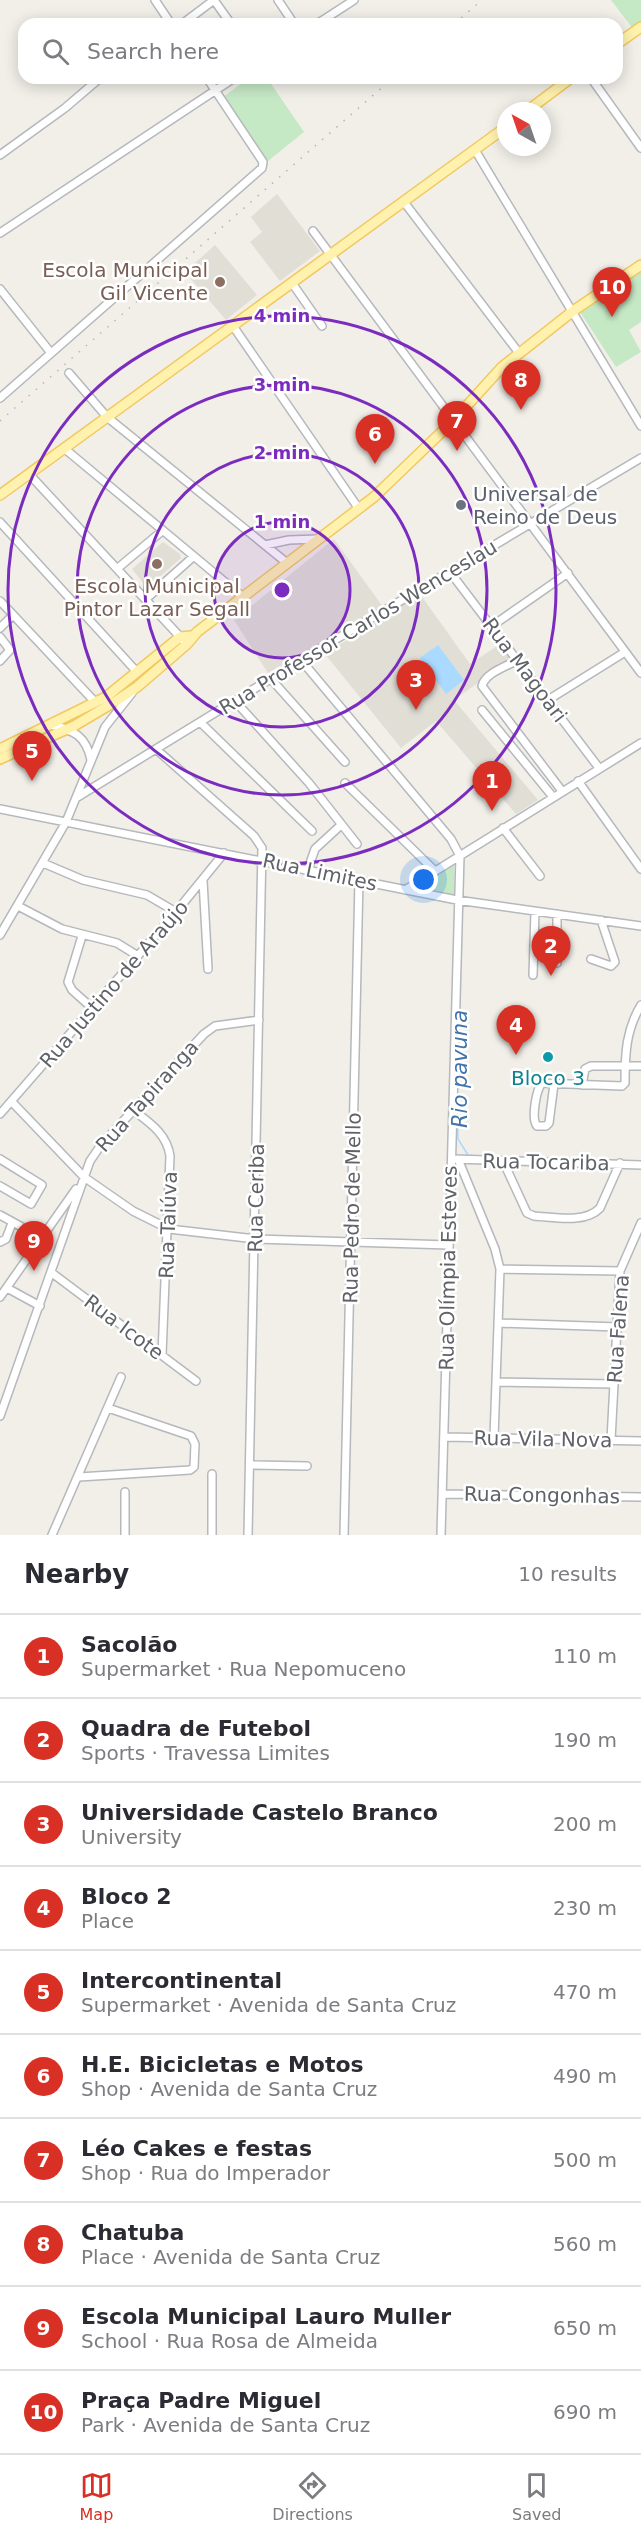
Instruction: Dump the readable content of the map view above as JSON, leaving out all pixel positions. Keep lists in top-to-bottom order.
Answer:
{
  "streets": {
    "street": [
      "Rua Professor Carlos Wenceslau",
      "Rua Magoari",
      "Rua Limites",
      "Rua Justino de Araújo",
      "Rua Tapiranga",
      "Rua Tocariba",
      "Rua Ceriba",
      "Rua Pedro de Mello",
      "Rua Taiúva",
      "Rua Olímpia Esteves",
      "Rua Icote",
      "Rua Falena",
      "Rua Vila Nova",
      "Rua Congonhas"
    ]
  },
  "crossings": [
    ["Rua Professor Carlos Wenceslau", "Rua Magoari"],
    ["Rua Limites", "Rua Justino de Araújo"],
    ["Rua Limites", "Rua Ceriba"],
    ["Rua Limites", "Rua Pedro de Mello"],
    ["Rua Limites", "Rua Olímpia Esteves"],
    ["Rua Tapiranga", "Rua Ceriba"],
    ["Rua Tapiranga", "Rua Taiúva"],
    ["Rua Tapiranga", "Rua Icote"],
    ["Rua Tocariba", "Rua Olímpia Esteves"],
    ["Rua Taiúva", "Rua Icote"],
    ["Rua Olímpia Esteves", "Rua Vila Nova"],
    ["Rua Olímpia Esteves", "Rua Congonhas"],
    ["Rua Falena", "Rua Vila Nova"]
  ],
  "water": ["Rio pavuna"],
  "places": [
    "Escola Municipal Gil Vicente",
    "Universal de Reino de Deus",
    "Escola Municipal Pintor Lazar Segall",
    "Bloco 3"
  ],
  "north": "top left",
  "page": {
    "search": "Search here",
    "pins": [
      "10",
      "8",
      "7",
      "6",
      "3",
      "5",
      "1",
      "2",
      "4",
      "9"
    ],
    "heading": ["Nearby", "10 results"],
    "list": [
      {
        "mark": "1",
        "name": "Sacolão",
        "note": "Supermarket · Rua Nepomuceno",
        "value": "110 m"
      },
      {
        "mark": "2",
        "name": "Quadra de Futebol",
        "note": "Sports · Travessa Limites",
        "value": "190 m"
      },
      {
        "mark": "3",
        "name": "Universidade Castelo Branco",
        "note": "University",
        "value": "200 m"
      },
      {
        "mark": "4",
        "name": "Bloco 2",
        "note": "Place",
        "value": "230 m"
      },
      {
        "mark": "5",
        "name": "Intercontinental",
        "note": "Supermarket · Avenida de Santa Cruz",
        "value": "470 m"
      },
      {
        "mark": "6",
        "name": "H.E. Bicicletas e Motos",
        "note": "Shop · Avenida de Santa Cruz",
        "value": "490 m"
      },
      {
        "mark": "7",
        "name": "Léo Cakes e festas",
        "note": "Shop · Rua do Imperador",
        "value": "500 m"
      },
      {
        "mark": "8",
        "name": "Chatuba",
        "note": "Place · Avenida de Santa Cruz",
        "value": "560 m"
      },
      {
        "mark": "9",
        "name": "Escola Municipal Lauro Muller",
        "note": "School · Rua Rosa de Almeida",
        "value": "650 m"
      },
      {
        "mark": "10",
        "name": "Praça Padre Miguel",
        "note": "Park · Avenida de Santa Cruz",
        "value": "690 m"
      }
    ],
    "nav": ["Map", "Directions", "Saved"]
  },
  "rings": [
    "4 min",
    "3 min",
    "2 min",
    "1 min"
  ]
}
